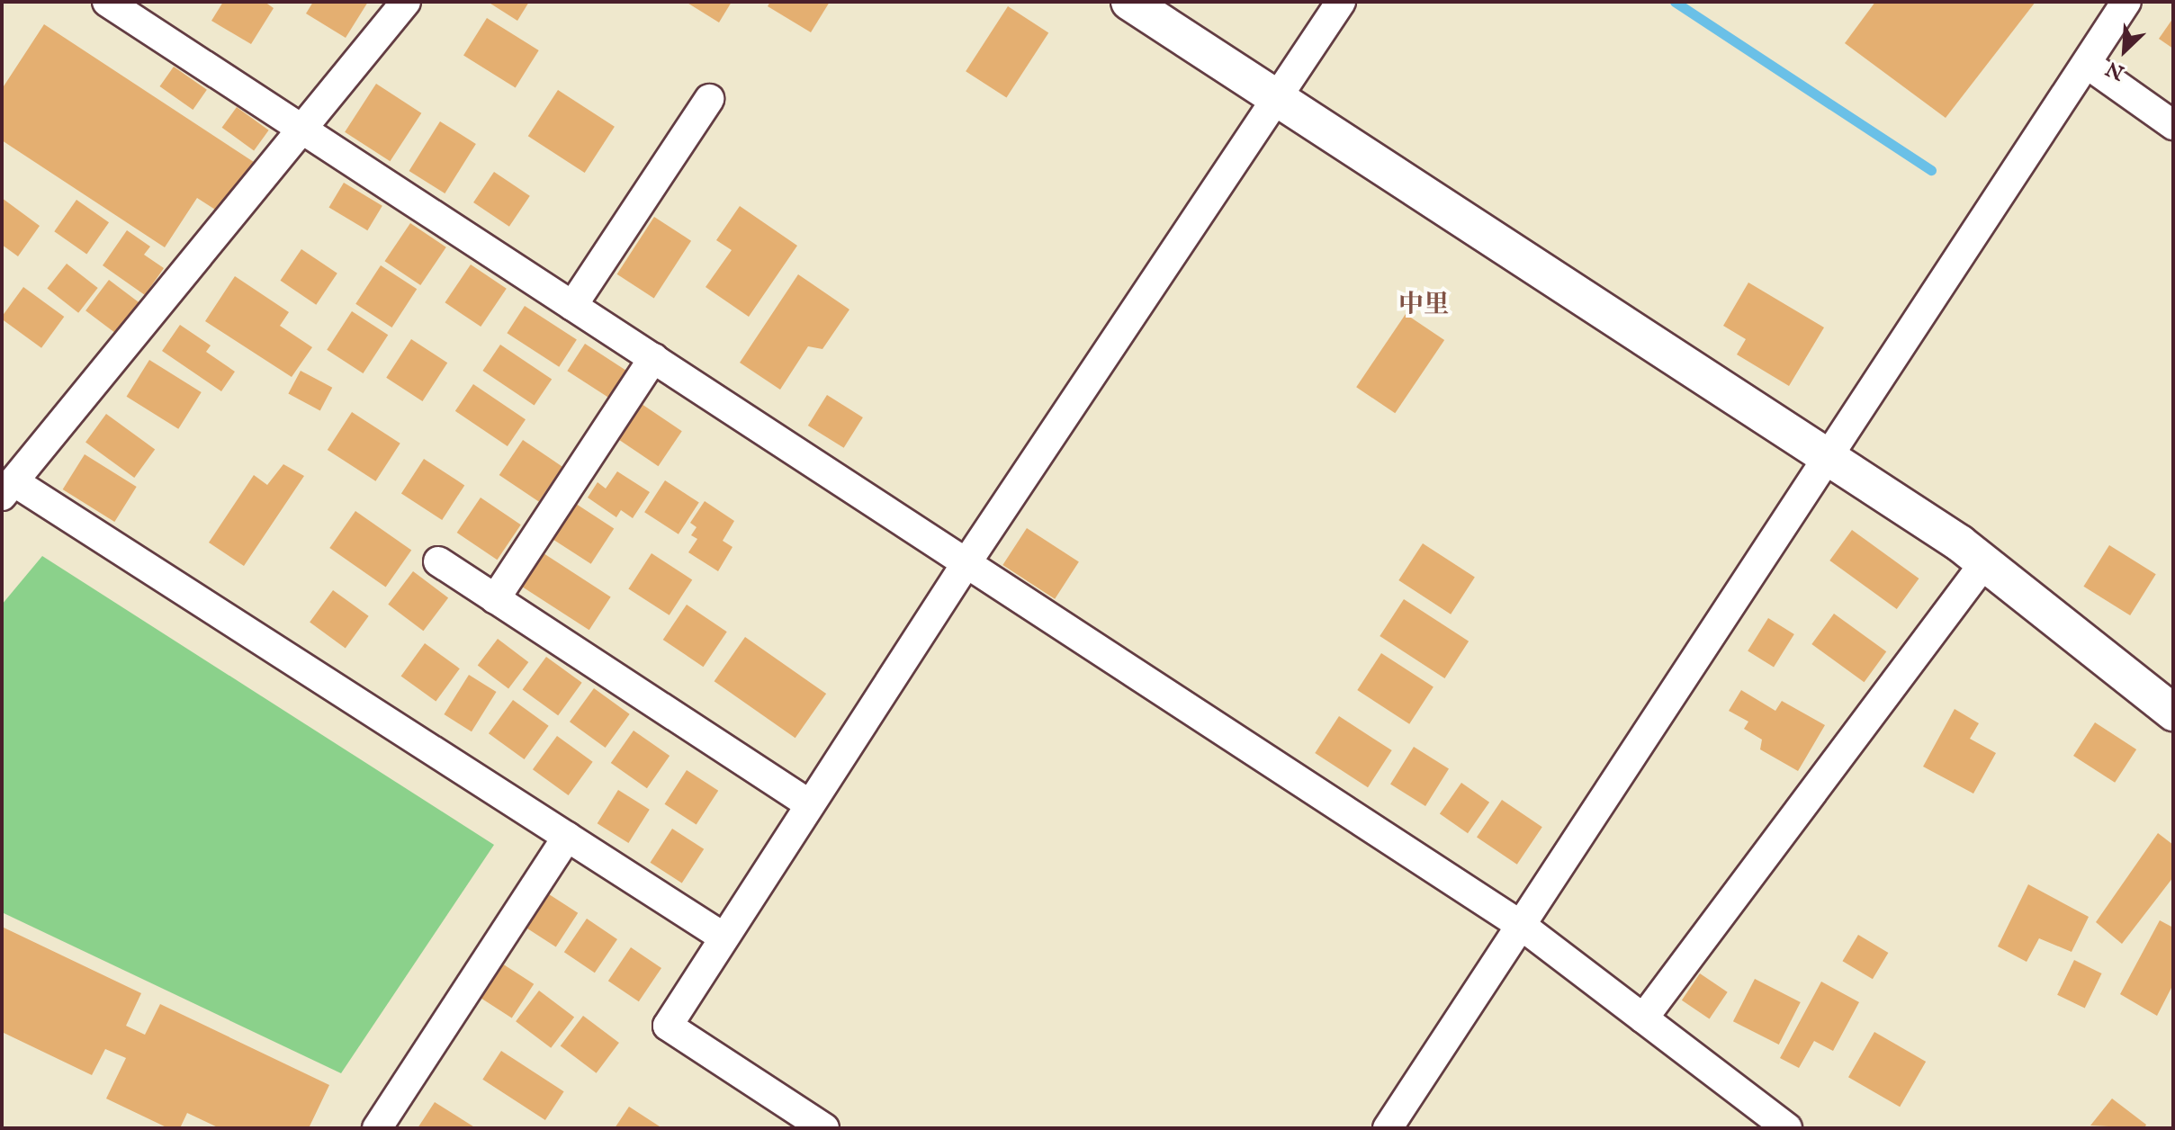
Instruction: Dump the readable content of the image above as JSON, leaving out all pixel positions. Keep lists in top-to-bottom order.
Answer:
{
  "districts": ["中里"],
  "north": "bottom left"
}
